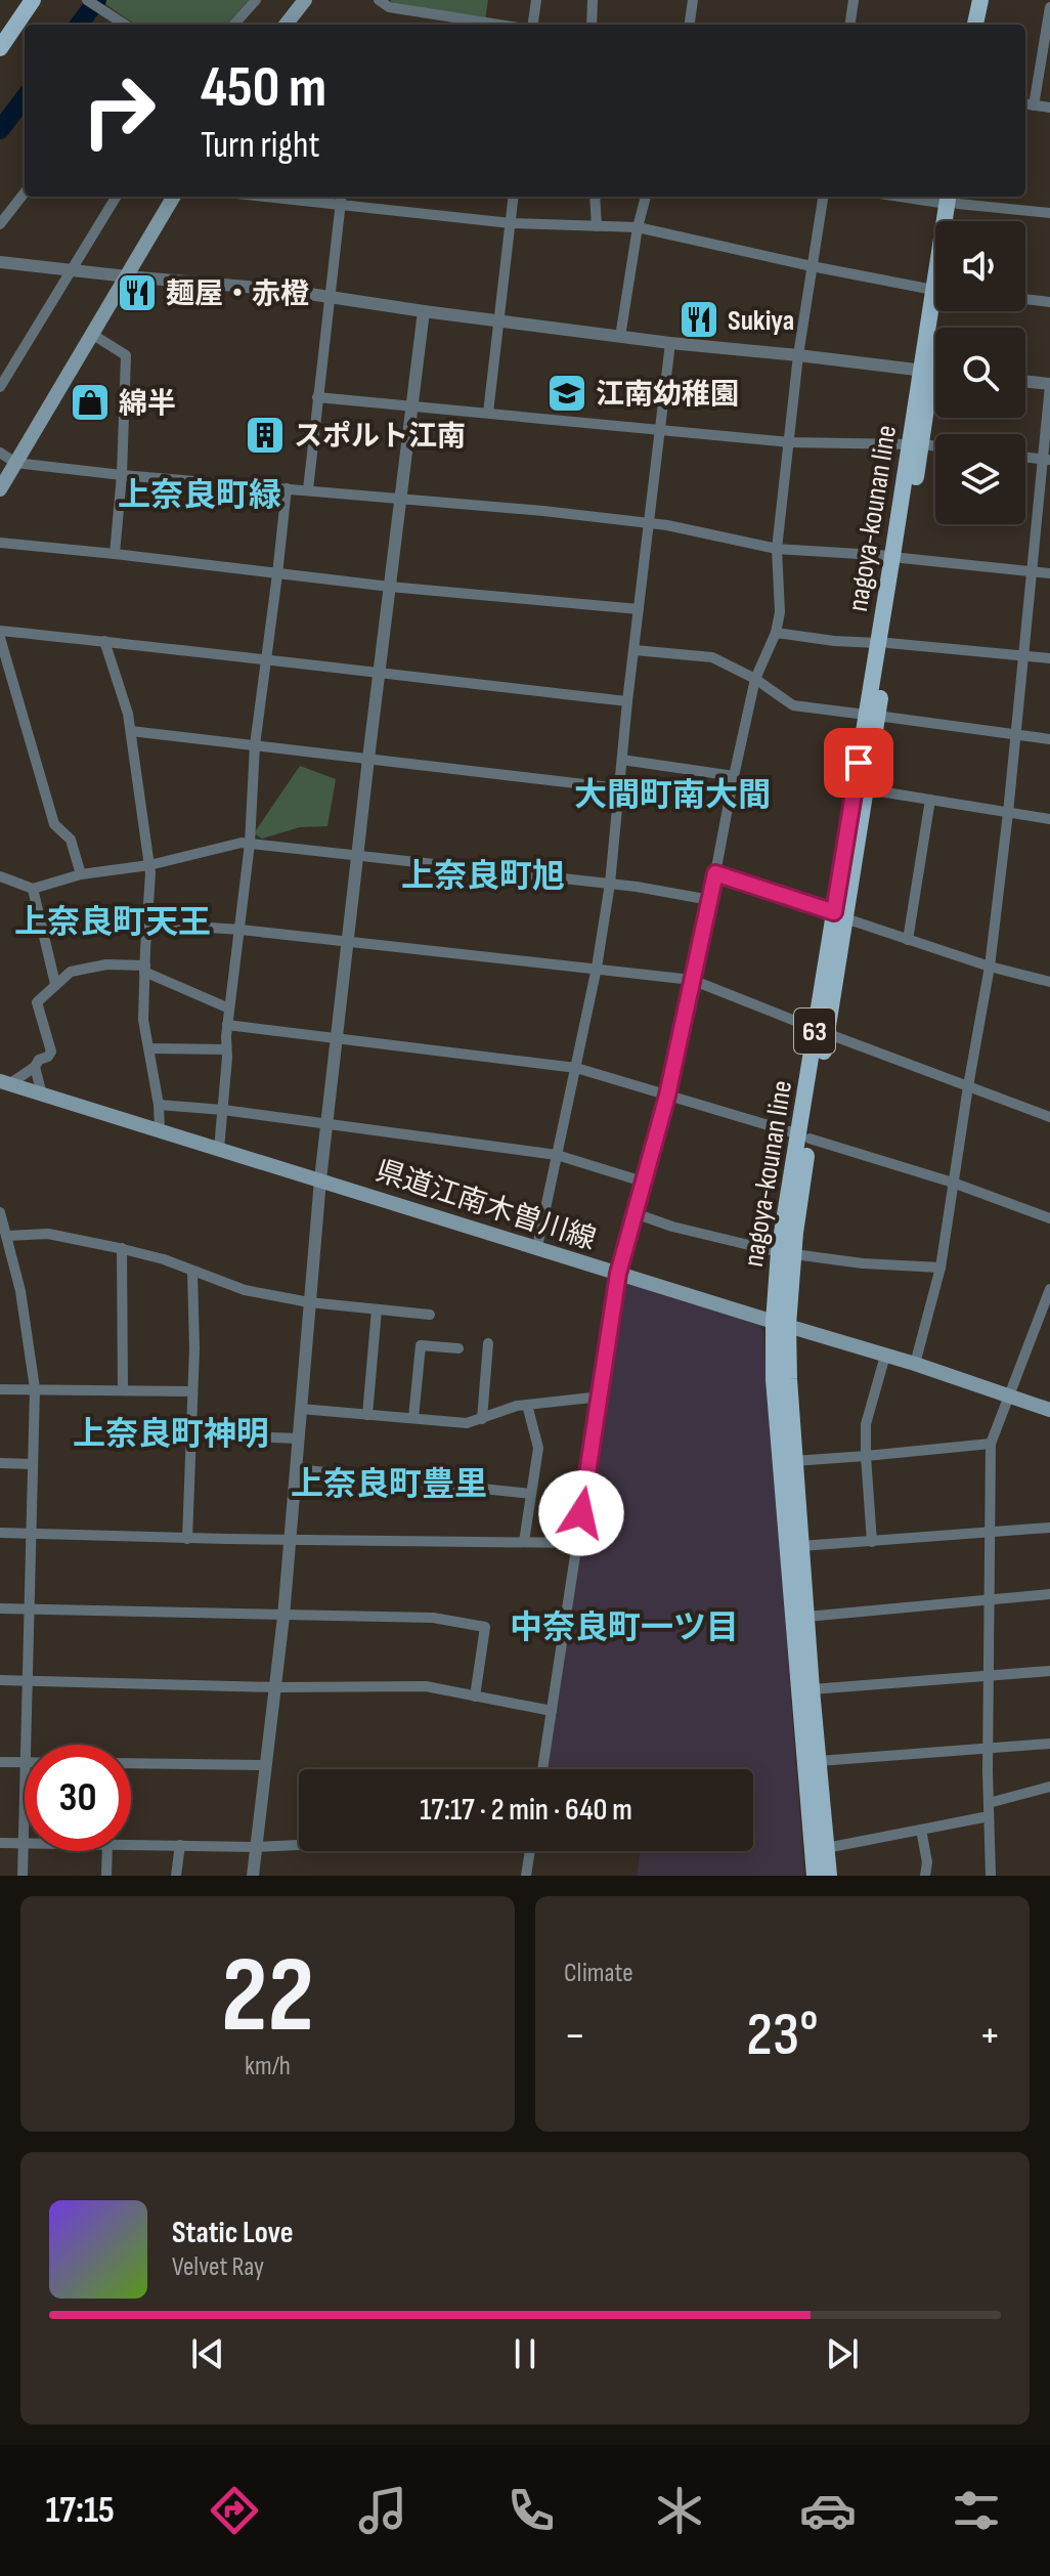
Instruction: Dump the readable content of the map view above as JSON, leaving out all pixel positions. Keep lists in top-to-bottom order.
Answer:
{
  "streets": {
    "main road": ["nagoya-kounan line", "63", "県道江南木曽川線"]
  },
  "crossings": [
    ["nagoya-kounan line", "県道江南木曽川線"]
  ],
  "districts": [
    "上奈良町緑",
    "大間町南大間",
    "上奈良町旭",
    "上奈良町天王",
    "上奈良町神明",
    "上奈良町豊里",
    "中奈良町一ツ目"
  ],
  "places": {
    "restaurant": ["麺屋・赤橙", "Sukiya"],
    "school or university": ["江南幼稚園"],
    "shop": ["綿半"],
    "building": ["スポルト江南"]
  },
  "page": {
    "turn": ["450 m", "Turn right"],
    "limit": "30",
    "trip": "17:17 · 2 min · 640 m",
    "tile": [
      ["22", "km/h"],
      "Climate"
    ],
    "heat": ["−", "23°", "+"],
    "song": ["Static Love", "Velvet Ray"],
    "tabs": "17:15"
  }
}
